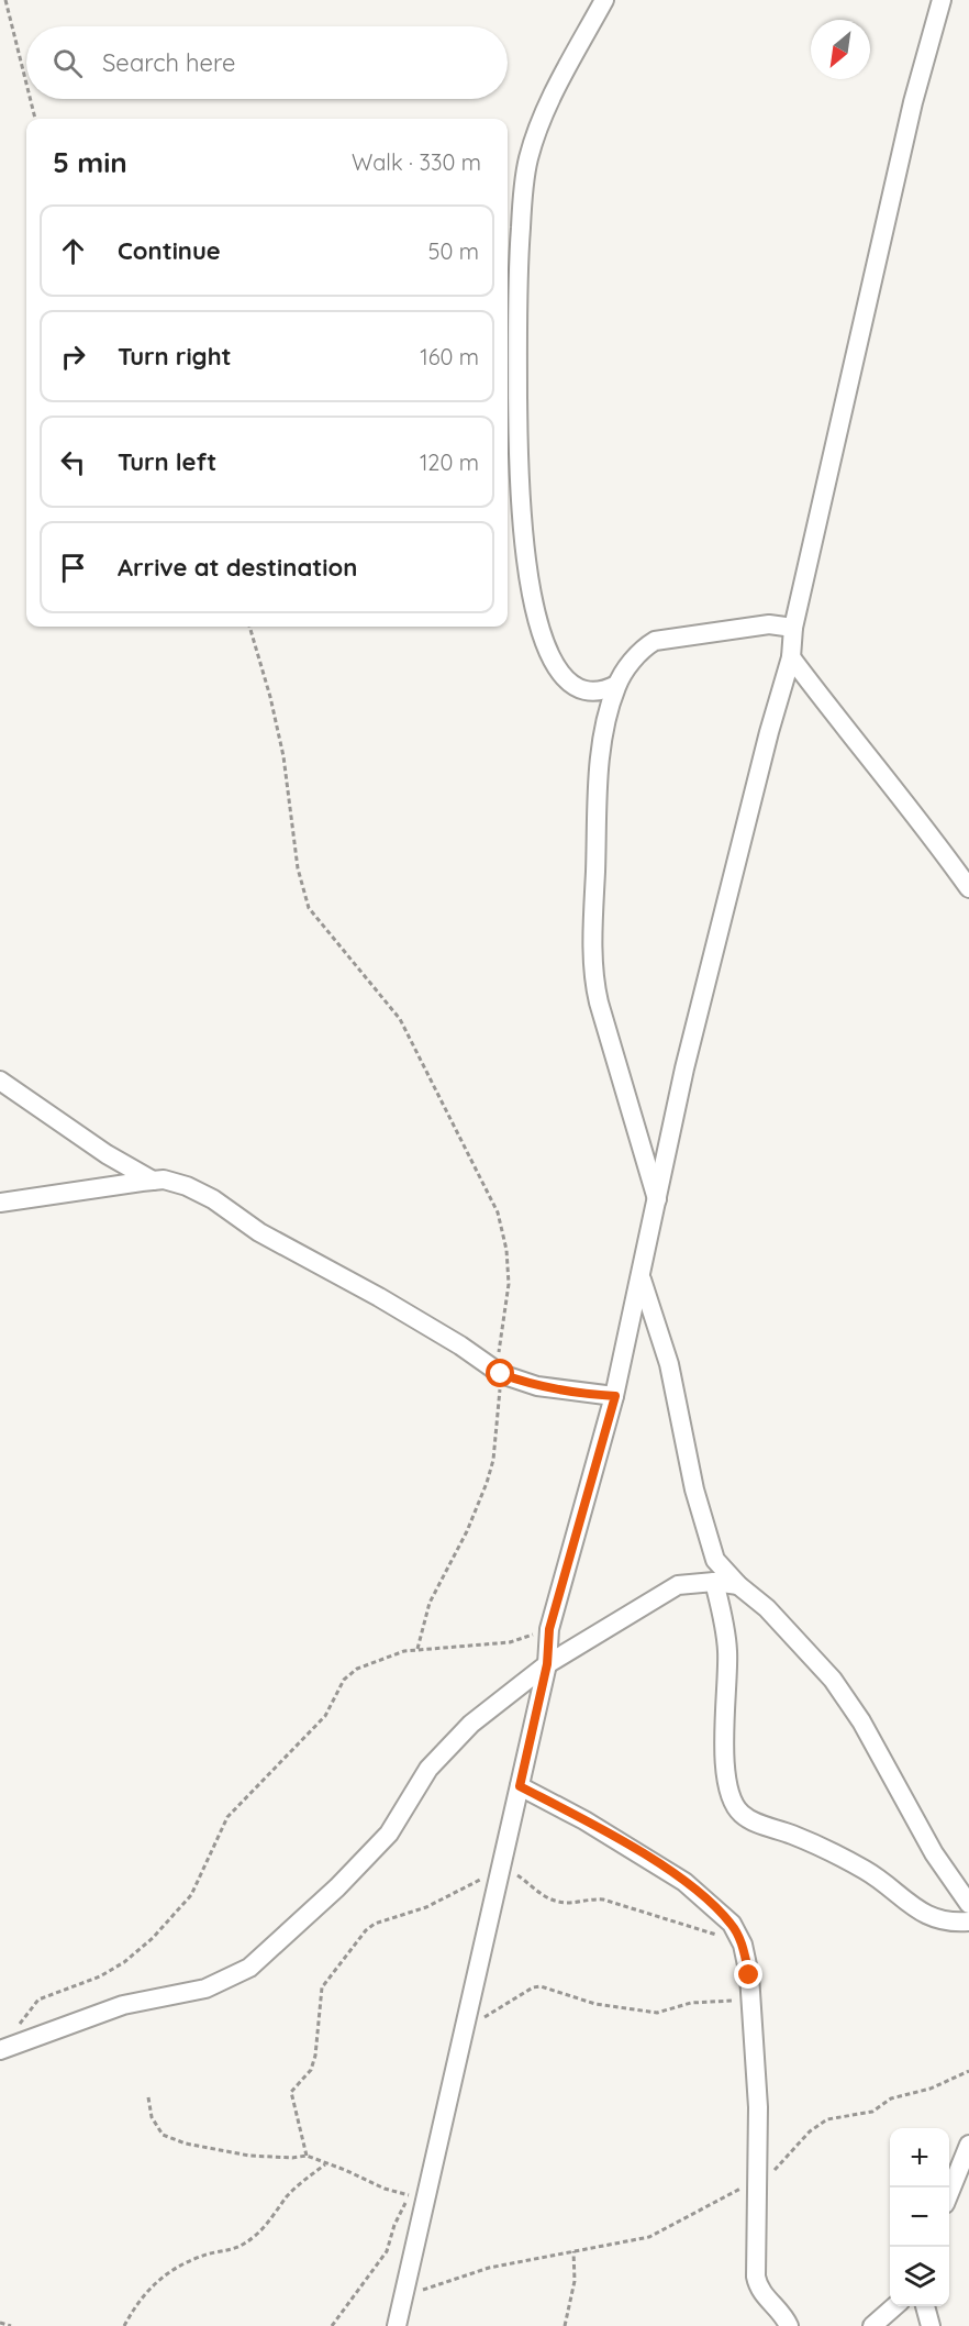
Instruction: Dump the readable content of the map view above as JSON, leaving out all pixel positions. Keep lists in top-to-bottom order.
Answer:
{
  "north": "bottom left",
  "page": {
    "search": "Search here",
    "heading": ["5 min", "Walk · 330 m"],
    "list": [
      ["Continue", "50 m"],
      ["Turn right", "160 m"],
      ["Turn left", "120 m"],
      "Arrive at destination"
    ],
    "map_buttons": ["+", "−"]
  }
}
